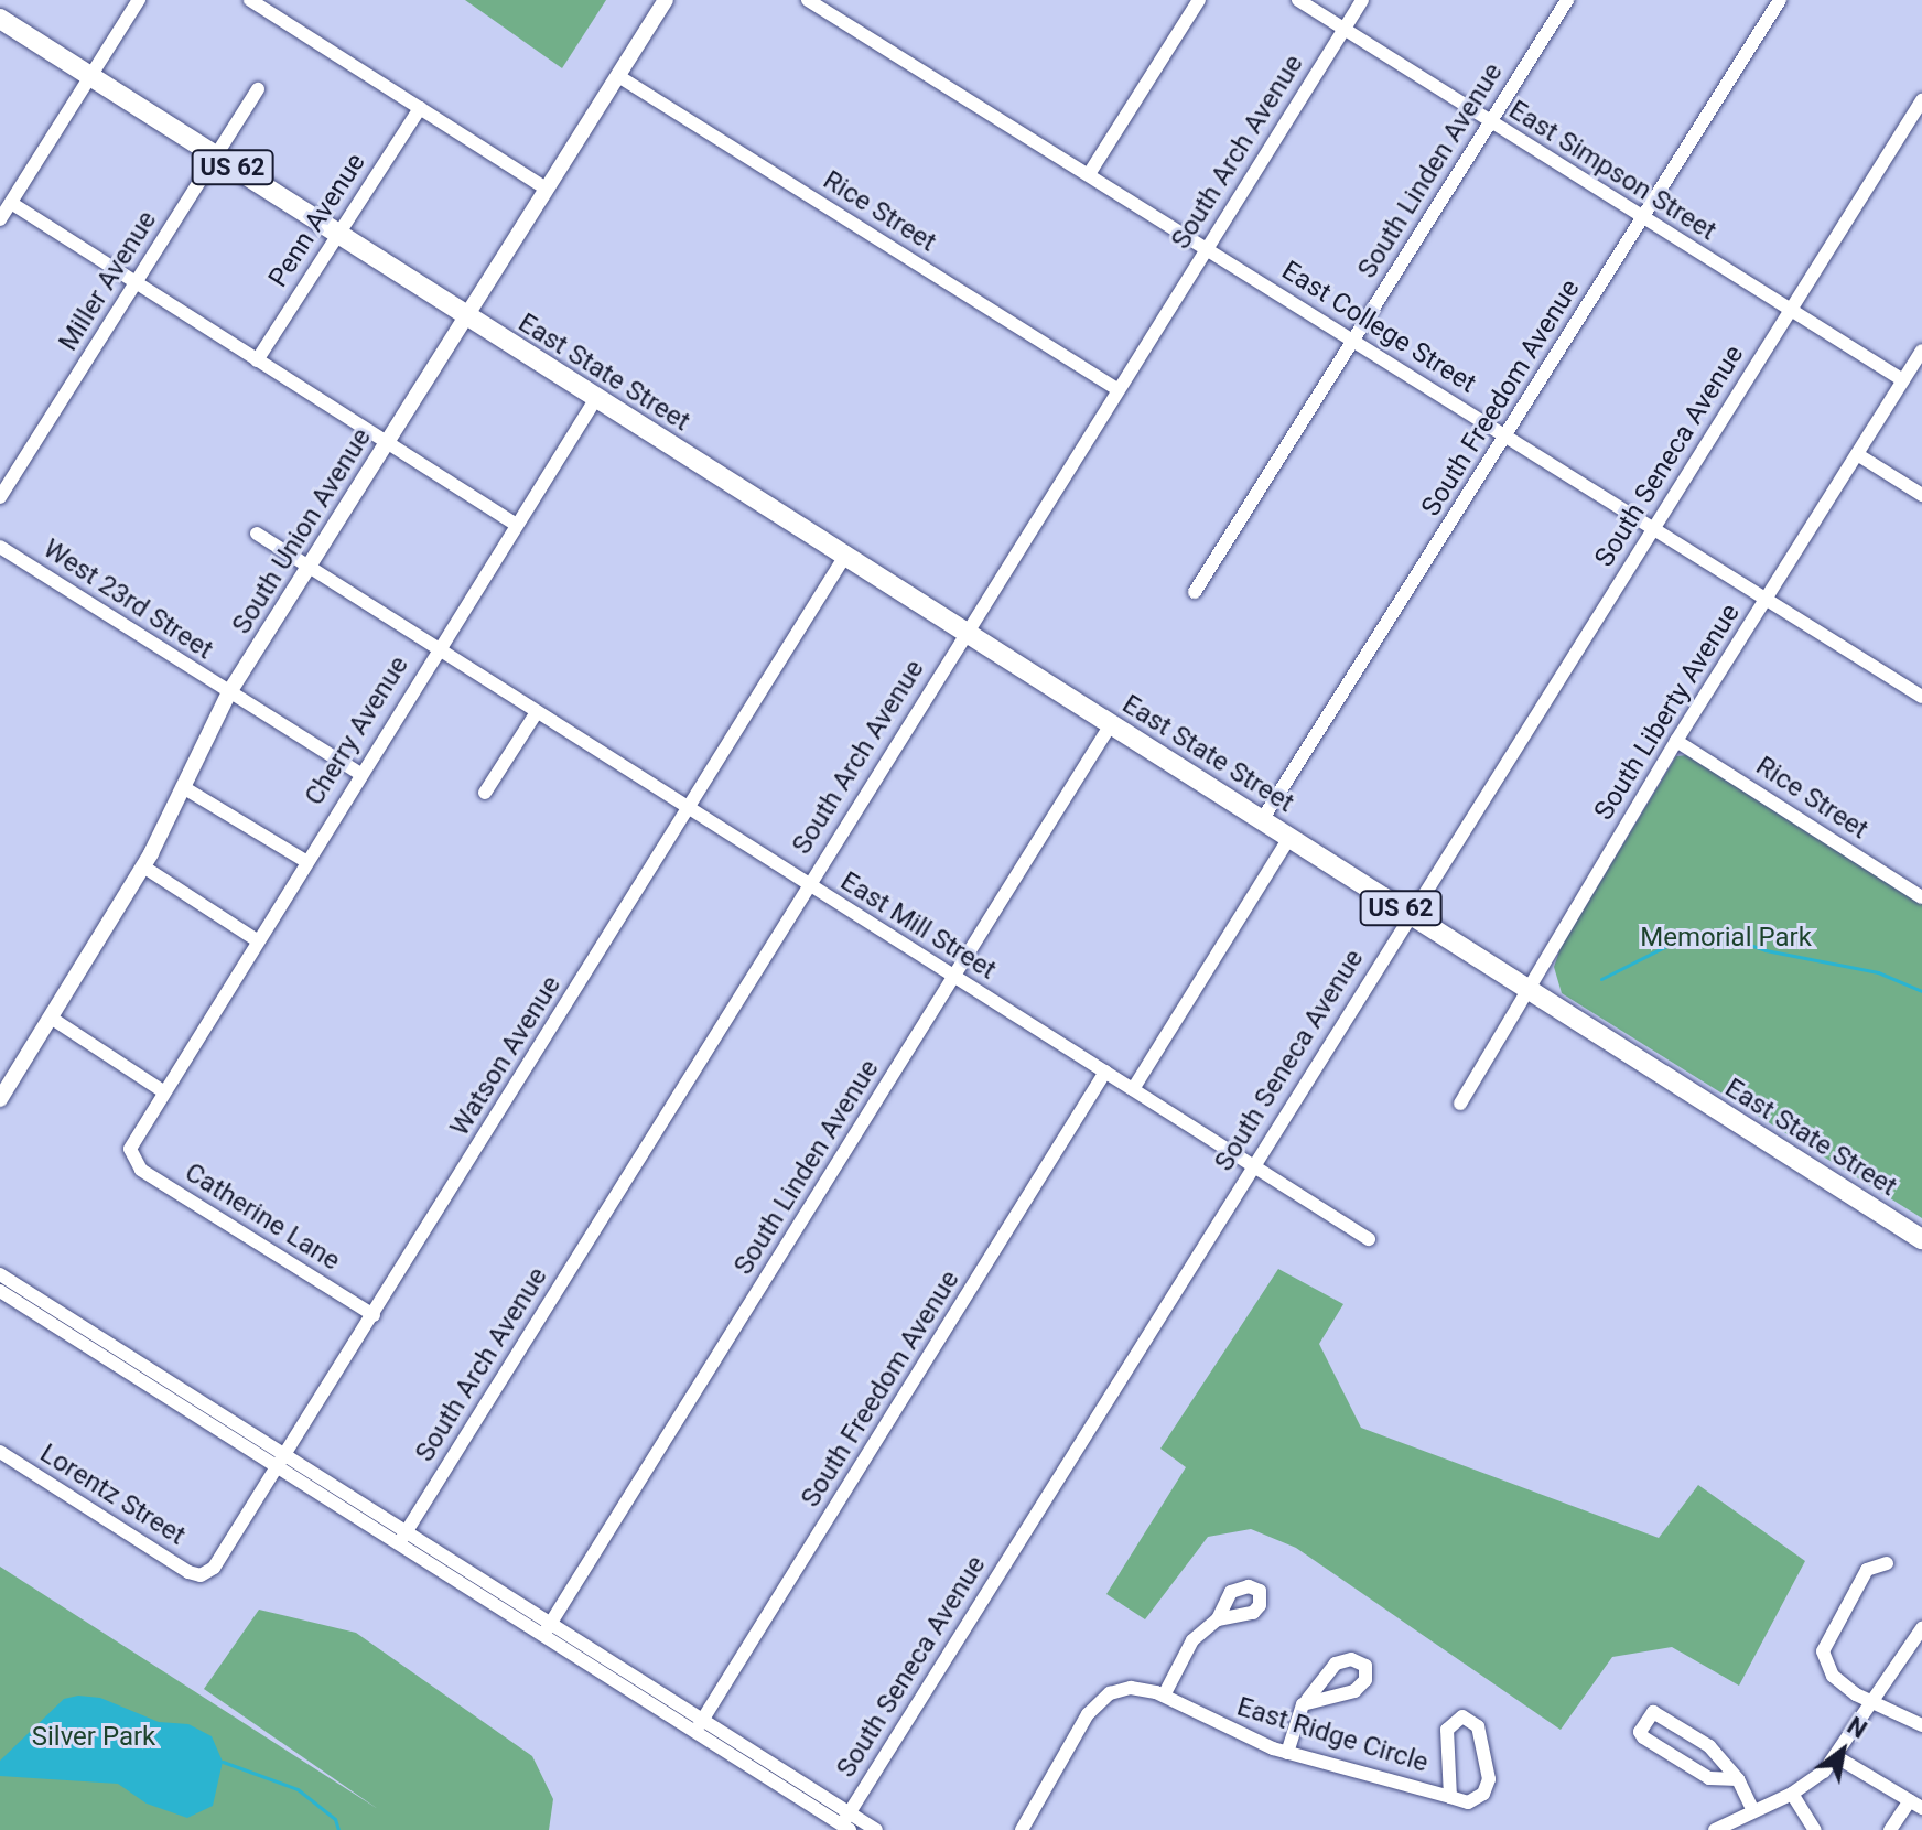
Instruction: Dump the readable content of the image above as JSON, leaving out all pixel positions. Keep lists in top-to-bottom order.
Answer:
{
  "streets": {
    "highway": ["US 62", "East State Street"],
    "main road": ["South Union Avenue"],
    "street": [
      "South Arch Avenue",
      "South Linden Avenue",
      "East Simpson Street",
      "Rice Street",
      "Penn Avenue",
      "Miller Avenue",
      "East College Street",
      "South Freedom Avenue",
      "South Seneca Avenue",
      "West 23rd Street",
      "South Liberty Avenue",
      "Cherry Avenue",
      "East Mill Street",
      "Watson Avenue",
      "Catherine Lane",
      "Lorentz Street",
      "East Ridge Circle"
    ]
  },
  "crossings": [
    ["South Arch Avenue", "East Simpson Street"],
    ["South Arch Avenue", "Rice Street"],
    ["South Arch Avenue", "East College Street"],
    ["South Arch Avenue", "East State Street"],
    ["South Arch Avenue", "East Mill Street"],
    ["US 62", "Penn Avenue"],
    ["US 62", "Miller Avenue"],
    ["US 62", "East State Street"],
    ["US 62", "South Union Avenue"],
    ["South Linden Avenue", "East Simpson Street"],
    ["South Linden Avenue", "East College Street"],
    ["South Linden Avenue", "East State Street"],
    ["South Linden Avenue", "East Mill Street"],
    ["East Simpson Street", "South Freedom Avenue"],
    ["East Simpson Street", "South Seneca Avenue"],
    ["East Simpson Street", "South Liberty Avenue"],
    ["Rice Street", "South Union Avenue"],
    ["Rice Street", "South Liberty Avenue"],
    ["East College Street", "South Freedom Avenue"],
    ["East College Street", "South Seneca Avenue"],
    ["East College Street", "South Liberty Avenue"],
    ["East State Street", "South Freedom Avenue"],
    ["East State Street", "South Seneca Avenue"],
    ["East State Street", "South Union Avenue"],
    ["East State Street", "South Liberty Avenue"],
    ["East State Street", "Cherry Avenue"],
    ["East State Street", "Watson Avenue"],
    ["South Freedom Avenue", "East Mill Street"],
    ["South Seneca Avenue", "East Mill Street"],
    ["South Union Avenue", "West 23rd Street"],
    ["South Union Avenue", "East Mill Street"],
    ["West 23rd Street", "Cherry Avenue"],
    ["Cherry Avenue", "East Mill Street"],
    ["Cherry Avenue", "Catherine Lane"],
    ["East Mill Street", "Watson Avenue"],
    ["Watson Avenue", "Catherine Lane"],
    ["Watson Avenue", "Lorentz Street"]
  ],
  "parks": ["Memorial Park", "Silver Park"],
  "north": "top right"
}
